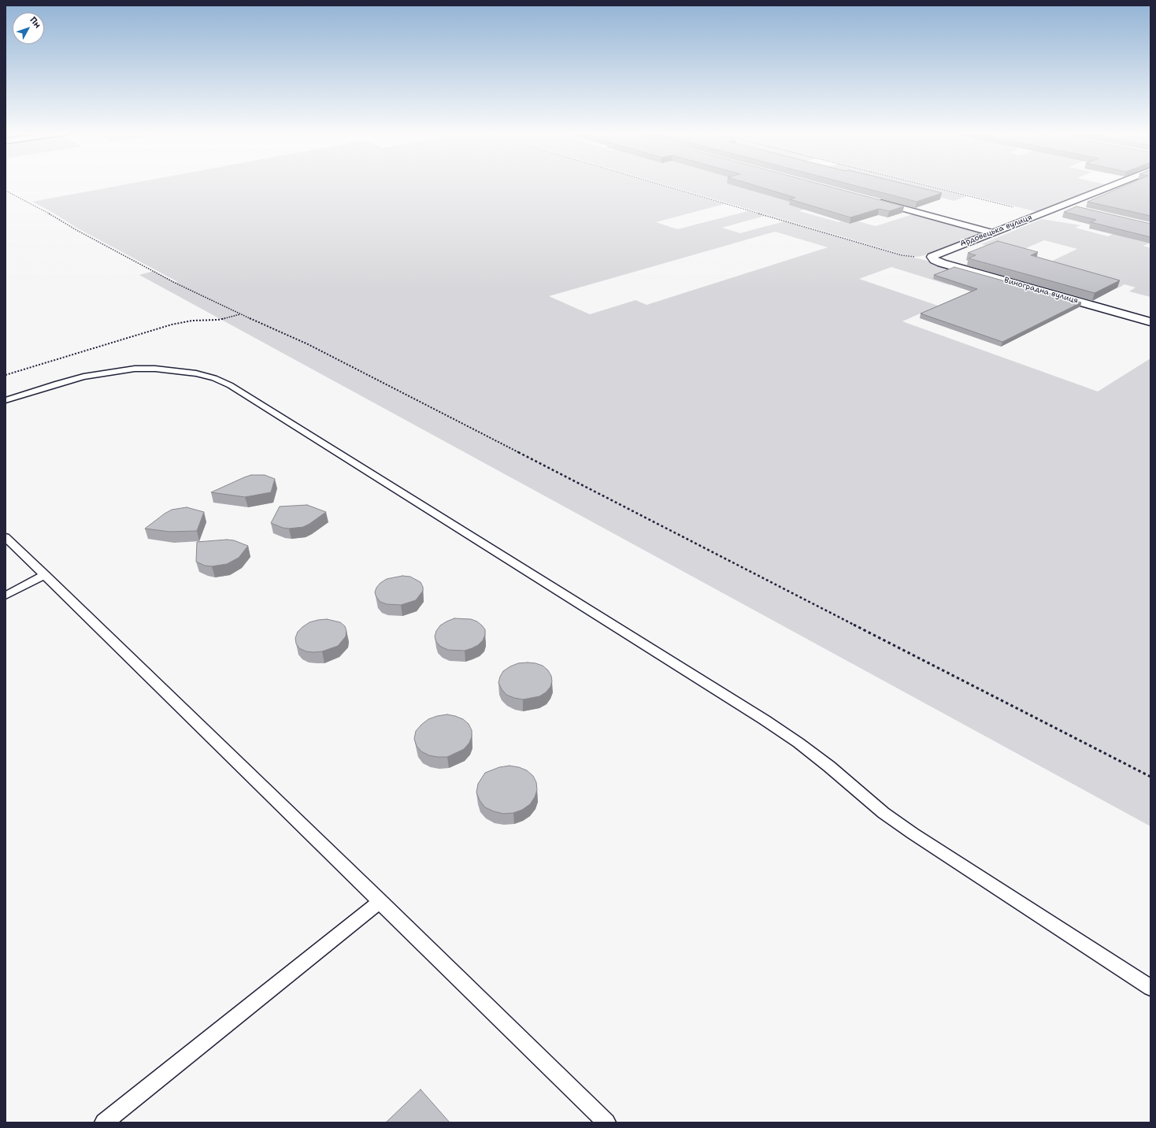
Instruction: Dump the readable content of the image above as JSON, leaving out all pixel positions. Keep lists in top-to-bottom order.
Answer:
{
  "streets": {
    "street": ["Ардовецька вулиця", "Виноградна вулиця"]
  },
  "crossings": [
    ["Ардовецька вулиця", "Виноградна вулиця"]
  ],
  "north": "top right"
}
